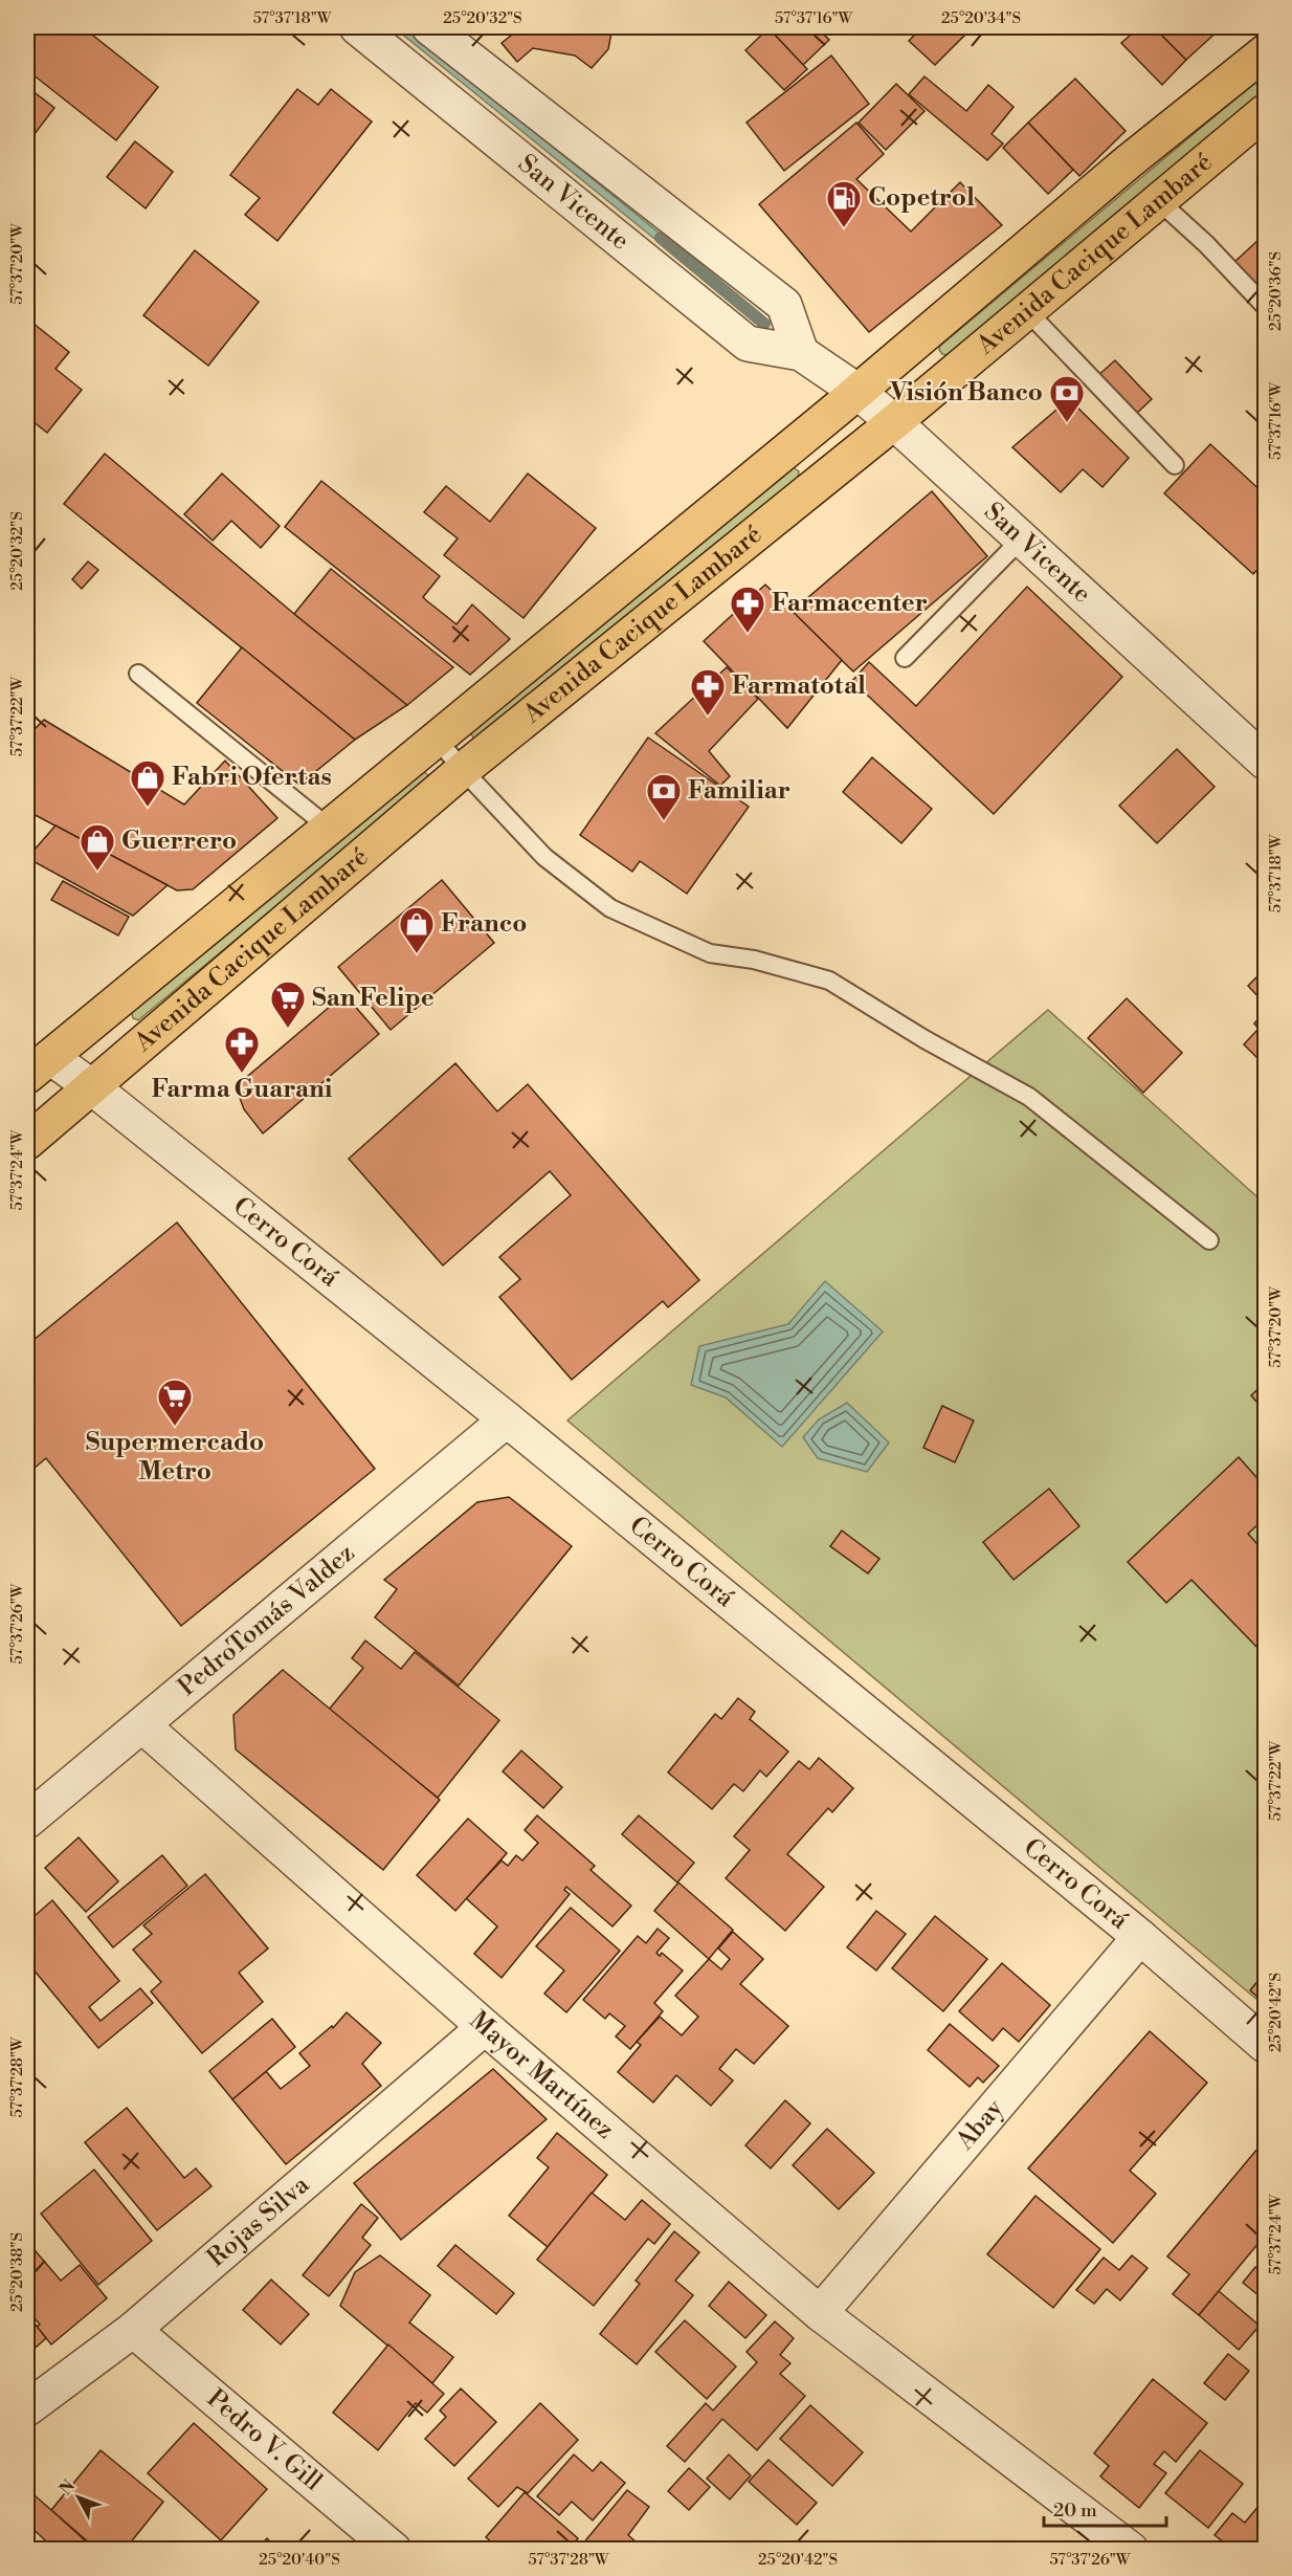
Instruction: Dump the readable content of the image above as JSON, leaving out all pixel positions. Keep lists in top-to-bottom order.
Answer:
{
  "streets": {
    "main road": ["Avenida Cacique Lambaré"],
    "street": [
      "San Vicente",
      "Cerro Corá",
      "PedroTomás Valdez",
      "Mayor Martínez",
      "Abay",
      "Rojas Silva",
      "Pedro V. Gill"
    ]
  },
  "crossings": [
    ["San Vicente", "Avenida Cacique Lambaré"],
    ["Avenida Cacique Lambaré", "Cerro Corá"],
    ["Cerro Corá", "PedroTomás Valdez"],
    ["Cerro Corá", "Abay"],
    ["PedroTomás Valdez", "Mayor Martínez"],
    ["Mayor Martínez", "Abay"],
    ["Mayor Martínez", "Rojas Silva"],
    ["Rojas Silva", "Pedro V. Gill"]
  ],
  "places": {
    "fuel station": ["Copetrol"],
    "bank": ["Visión Banco", "Familiar"],
    "pharmacy": ["Farmacenter", "Farmatotal", "Farma Guarani"],
    "shop": ["Fabri Ofertas", "Guerrero", "Franco"],
    "supermarket": ["San Felipe", "Supermercado Metro"]
  },
  "scale_bar": "20 m",
  "north": "top left",
  "coordinates": [
    "57°37'18\"W",
    "25°20'32\"S",
    "57°37'16\"W",
    "25°20'34\"S",
    "57°37'20\"W",
    "25°20'36\"S",
    "57°37'22\"W",
    "57°37'24\"W",
    "57°37'26\"W",
    "25°20'42\"S",
    "57°37'28\"W",
    "25°20'38\"S",
    "25°20'40\"S"
  ]
}
